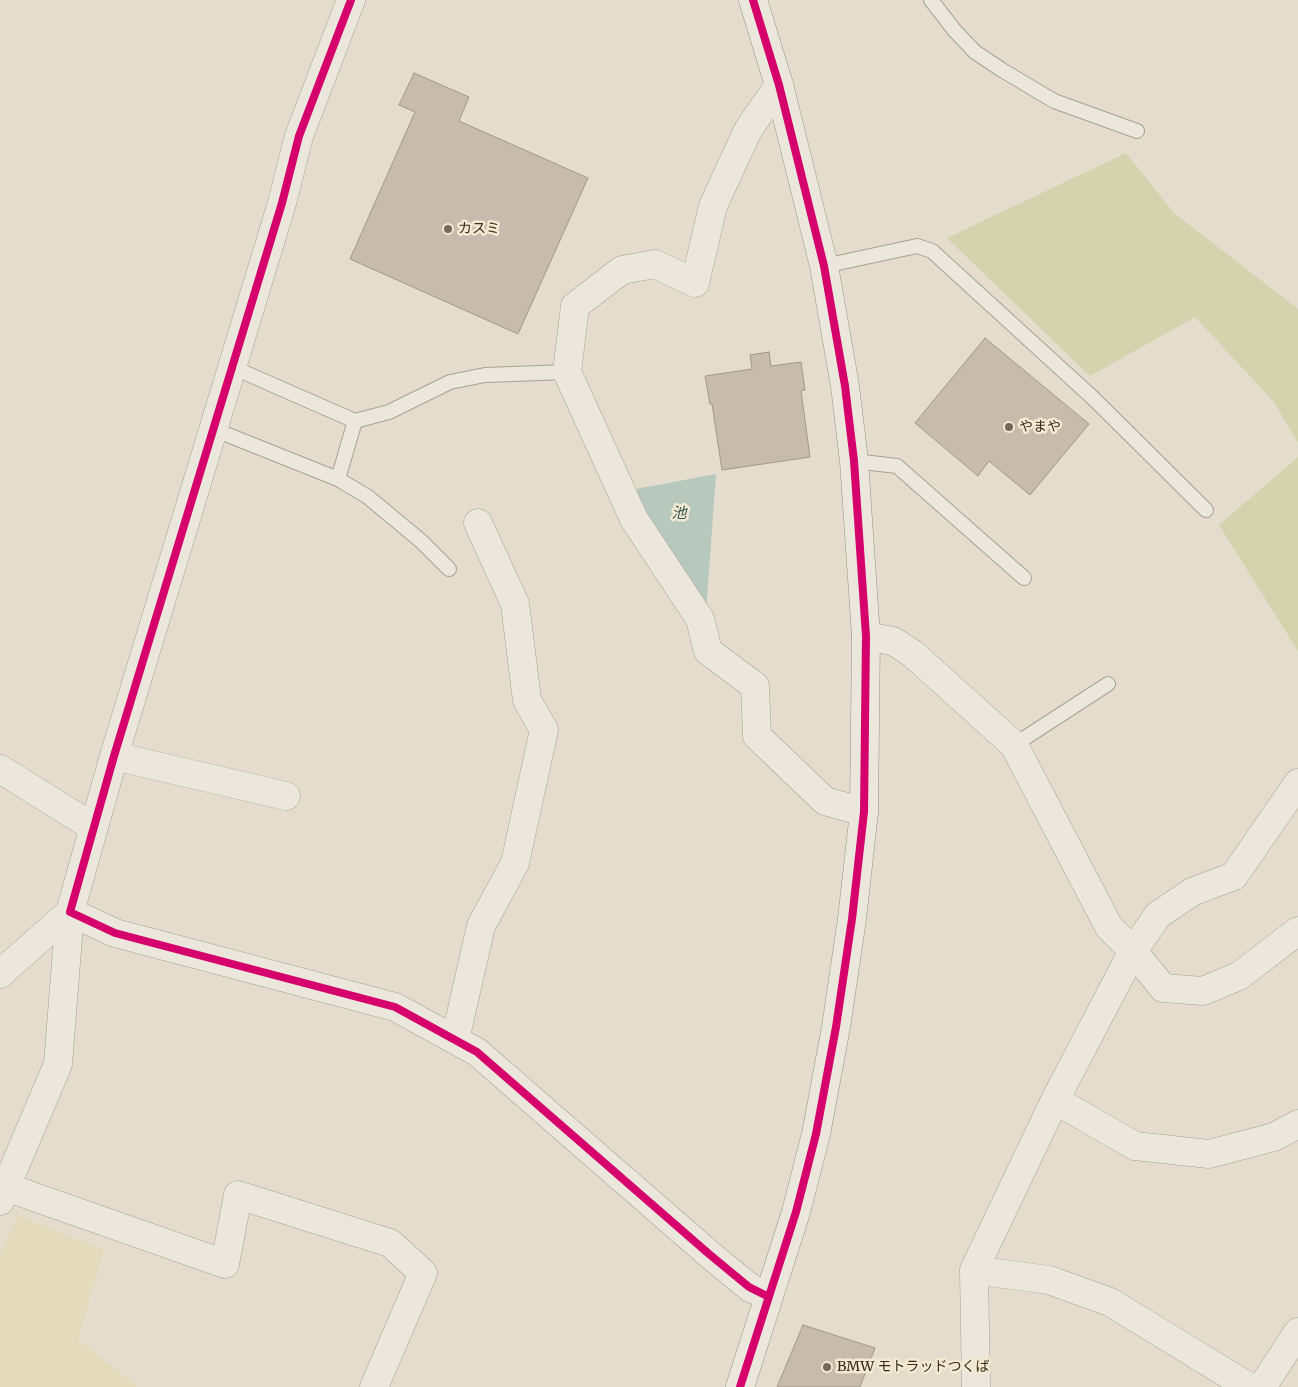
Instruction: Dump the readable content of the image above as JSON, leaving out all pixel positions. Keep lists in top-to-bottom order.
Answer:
{
  "water": ["池"],
  "places": ["カスミ", "やまや", "BMW モトラッドつくば"]
}
